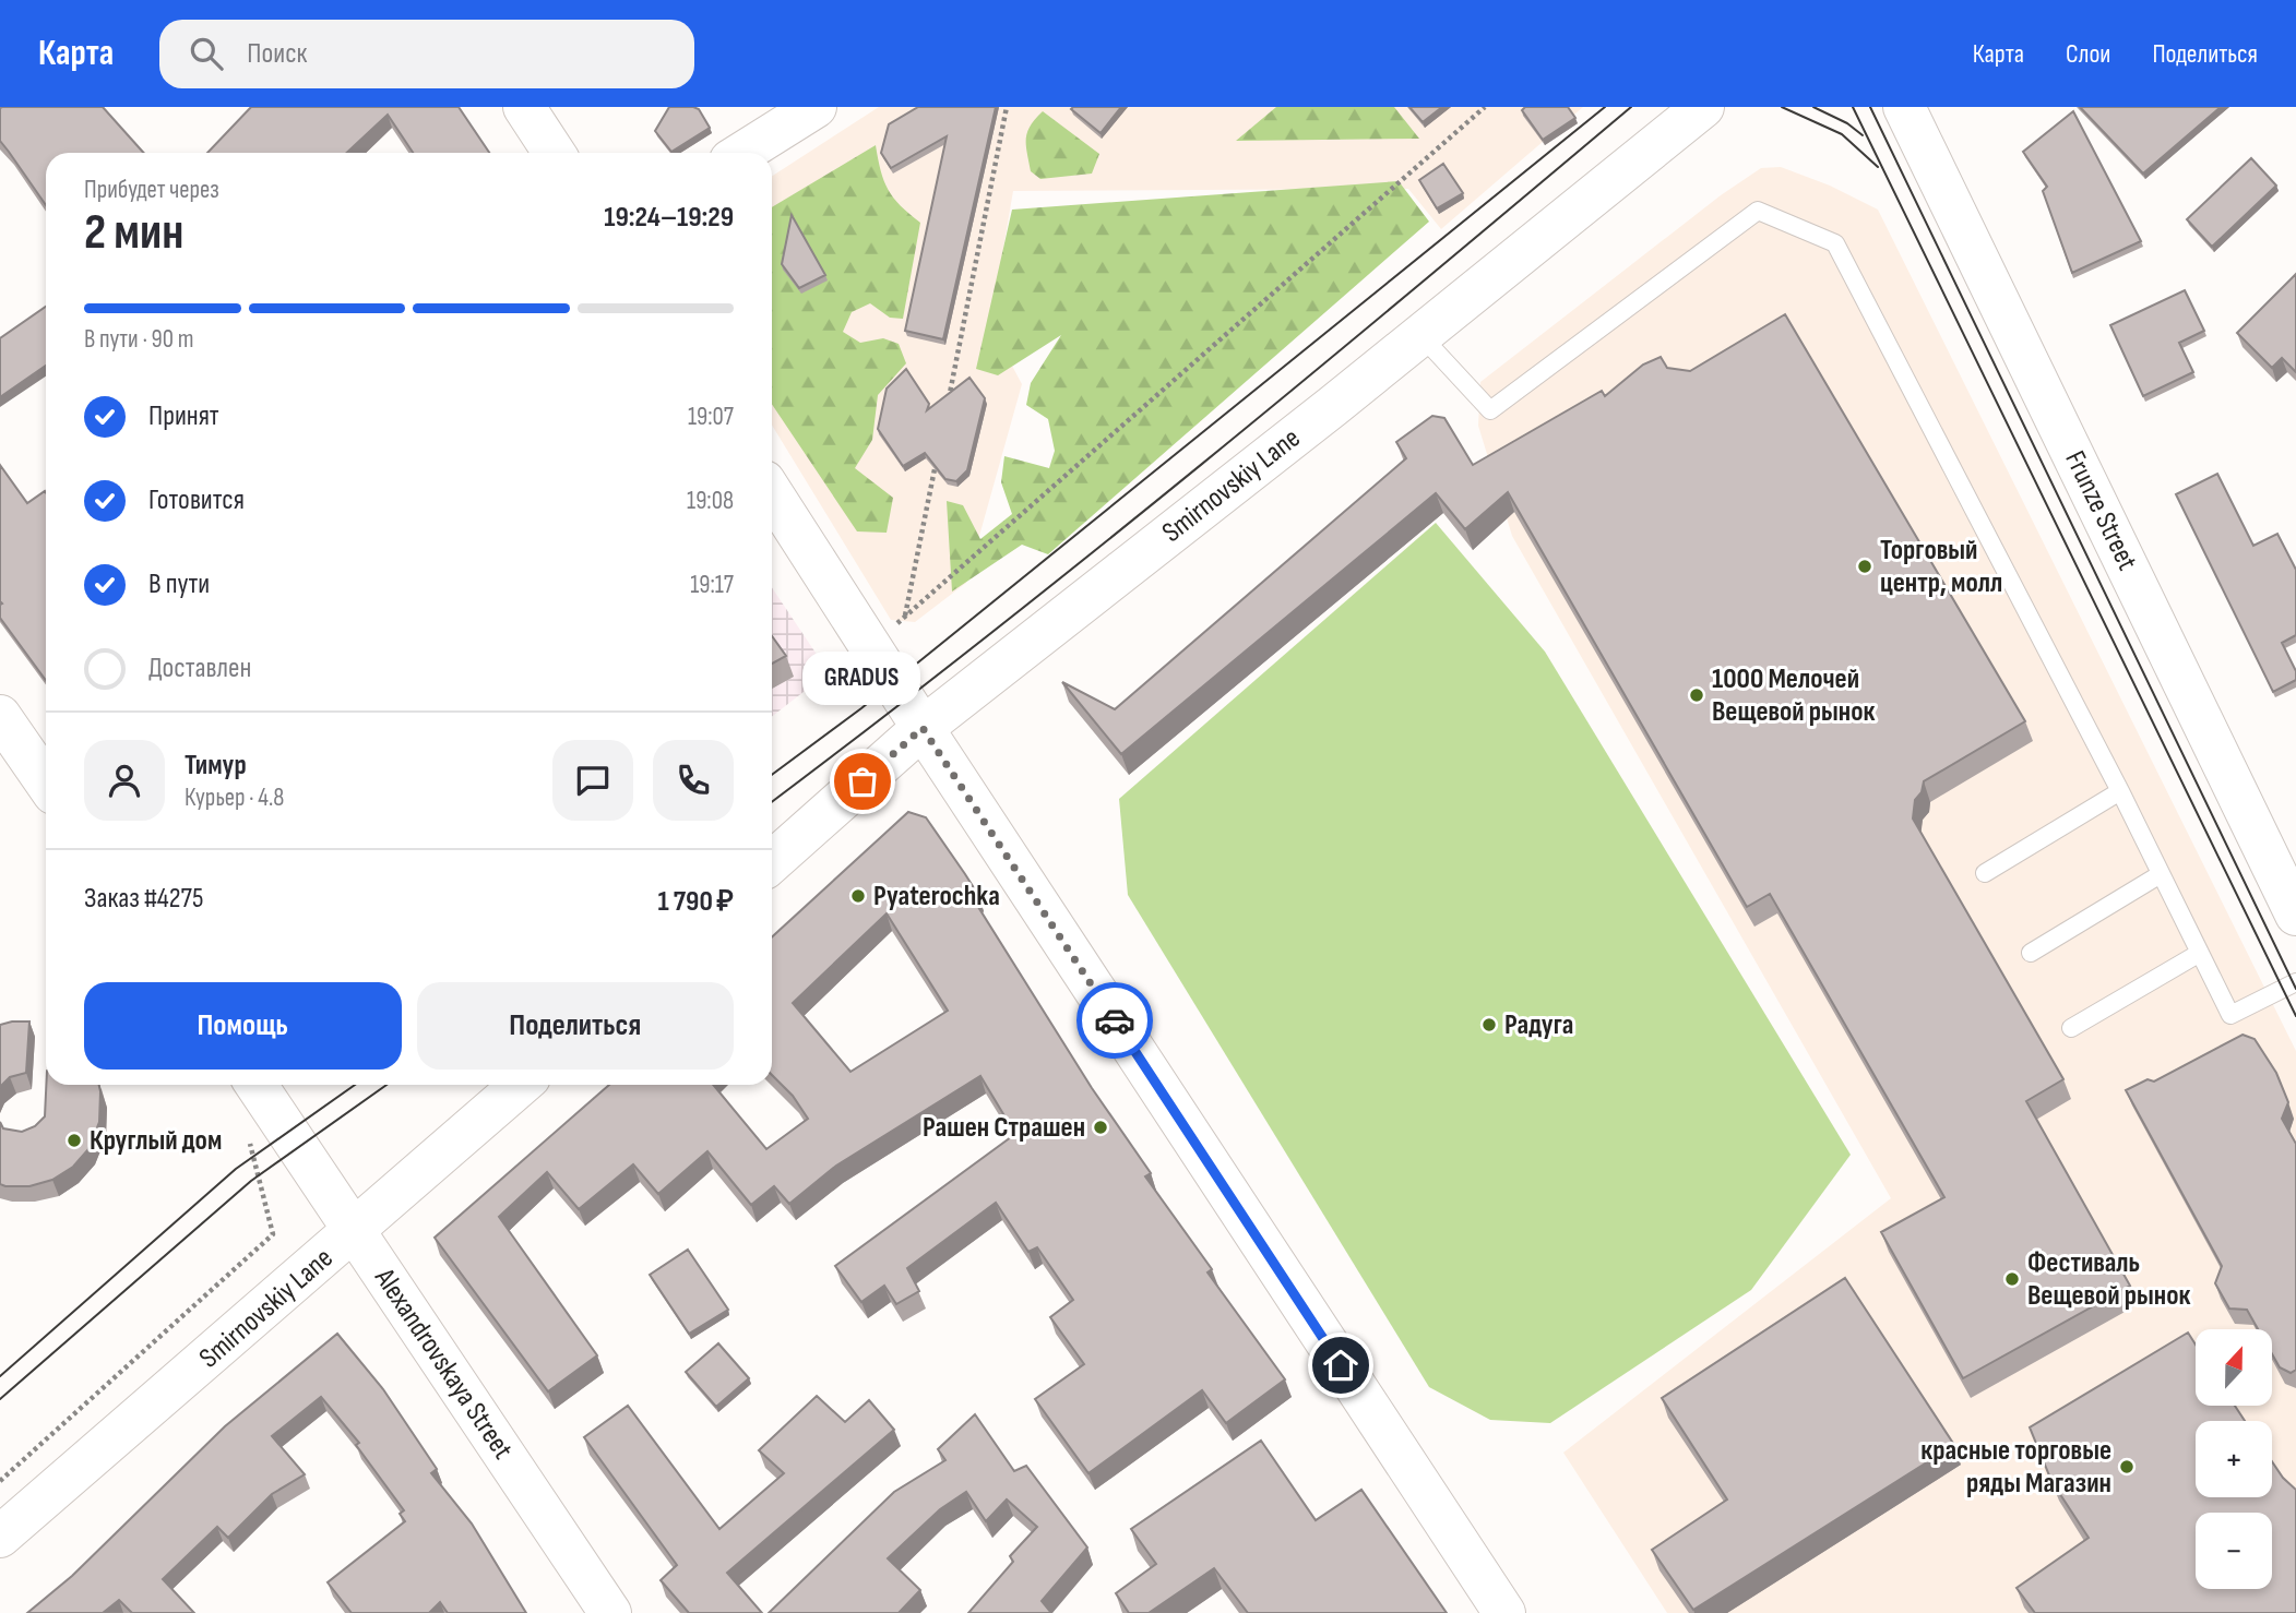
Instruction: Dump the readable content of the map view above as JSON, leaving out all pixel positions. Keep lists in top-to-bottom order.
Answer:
{
  "streets": {
    "main road": ["Smirnovskiy Lane", "Frunze Street", "Alexandrovskaya Street"]
  },
  "crossings": [
    ["Smirnovskiy Lane", "Alexandrovskaya Street"]
  ],
  "places": [
    "Торговый центр, молл",
    "1000 Мелочей Вещевой рынок",
    "GRADUS",
    "Pyaterochka",
    "Радуга",
    "Рашен Страшен",
    "Круглый дом",
    "Фестиваль Вещевой рынок",
    "красные торговые ряды Магазин"
  ],
  "north": "top",
  "page": {
    "header": "Карта",
    "search": "Поиск",
    "nav": ["Карта", "Слои", "Поделиться"],
    "heading": ["2 мин", "Прибудет через", "19:24–19:29"],
    "panel": [
      "Тимур",
      "Курьер · 4.8",
      "Заказ #4275",
      "1 790 ₽"
    ],
    "bar": "В пути · 90 m",
    "list": [
      ["Принят", "19:07"],
      ["Готовится", "19:08"],
      ["В пути", "19:17"],
      "Доставлен"
    ],
    "bubble": "GRADUS",
    "buttons": ["Помощь", "Поделиться"],
    "map_buttons": ["+", "−"]
  }
}
